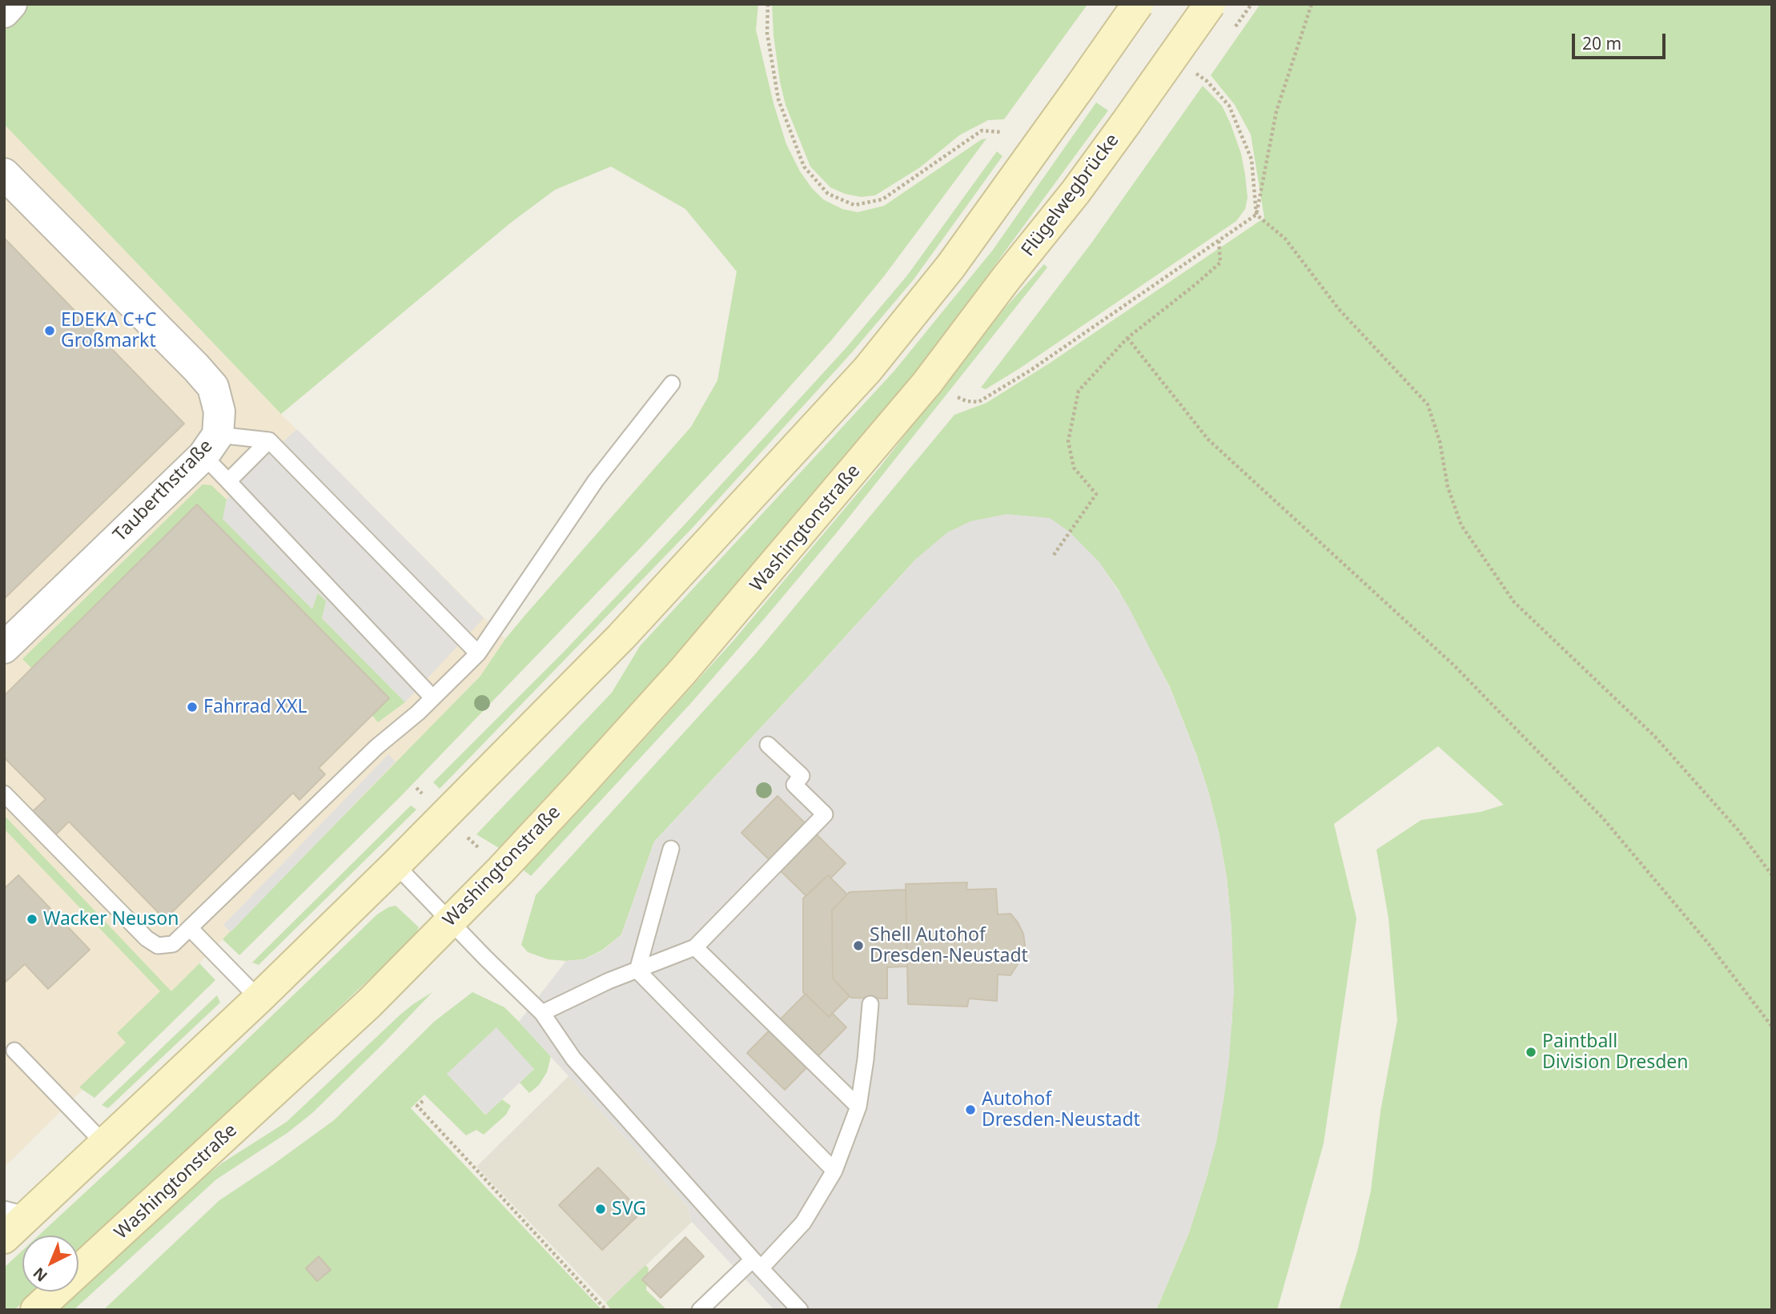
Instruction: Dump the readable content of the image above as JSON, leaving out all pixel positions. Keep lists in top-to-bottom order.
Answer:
{
  "streets": {
    "main road": ["Flügelwegbrücke", "Washingtonstraße"],
    "street": ["Tauberthstraße"]
  },
  "crossings": [
    ["Flügelwegbrücke", "Washingtonstraße"]
  ],
  "places": [
    "EDEKA C+C Großmarkt",
    "Fahrrad XXL",
    "Wacker Neuson",
    "Shell Autohof Dresden-Neustadt",
    "Paintball Division Dresden",
    "Autohof Dresden-Neustadt",
    "SVG"
  ],
  "scale_bar": "20 m",
  "north": "bottom left"
}
